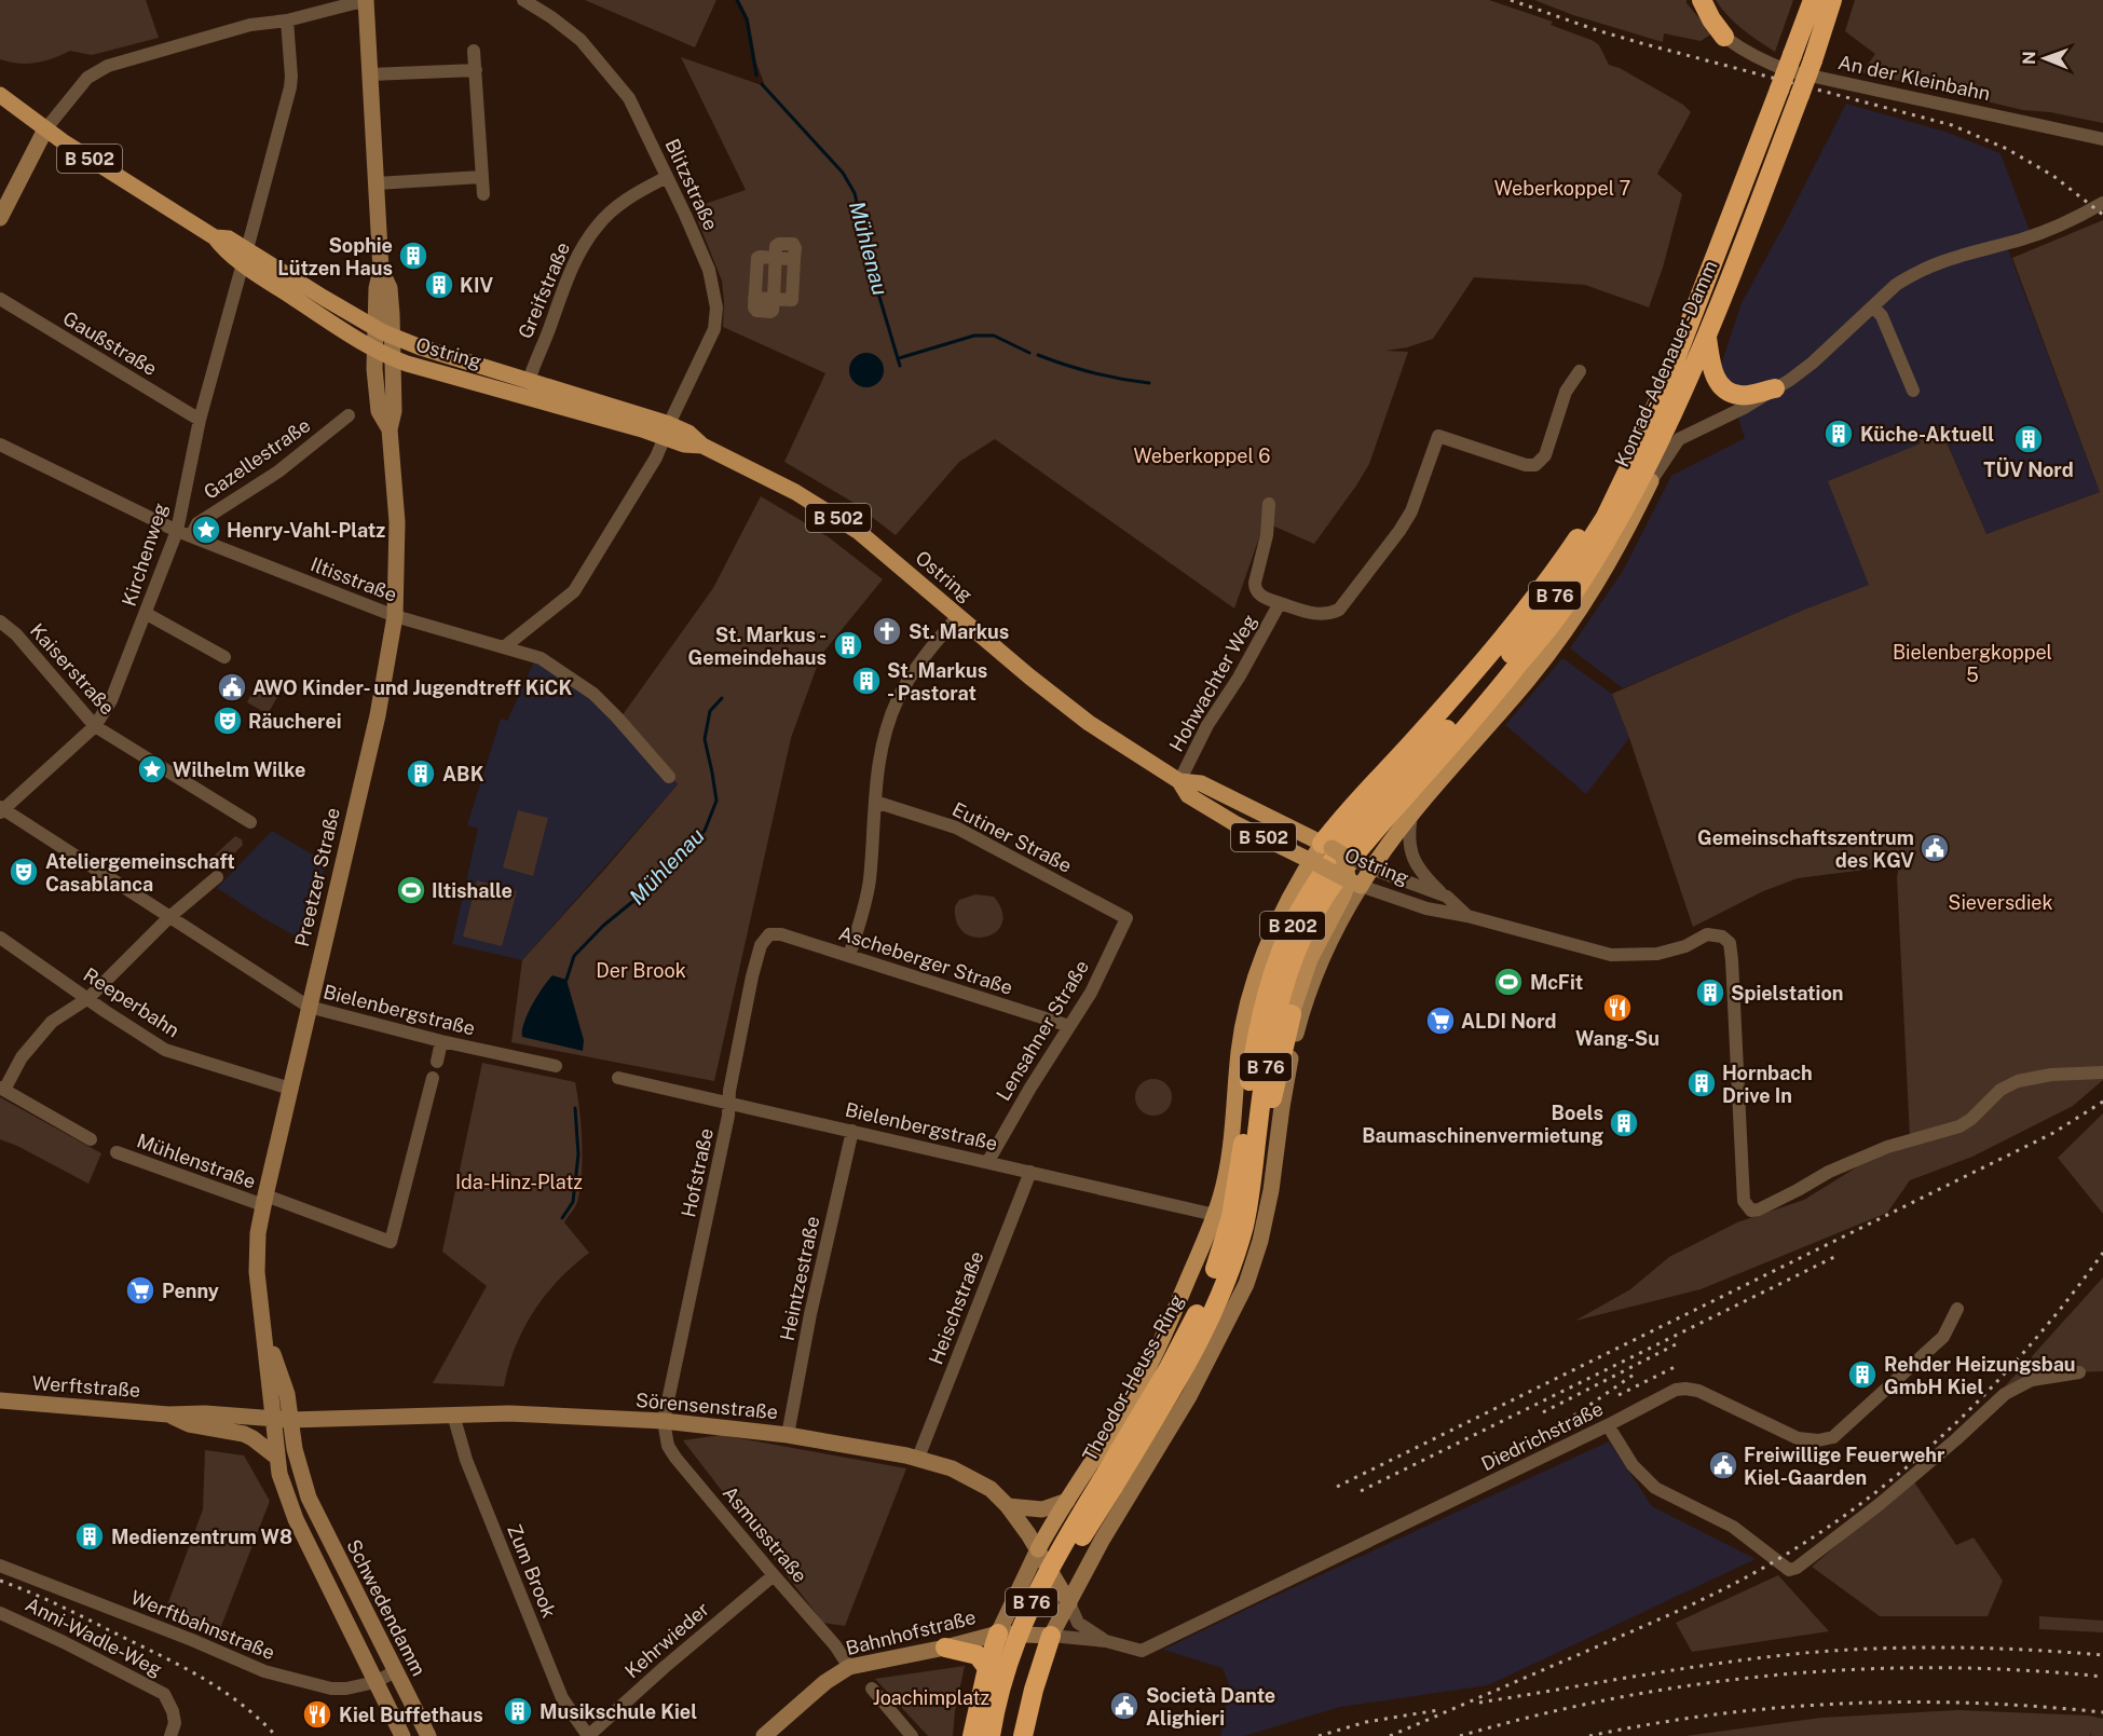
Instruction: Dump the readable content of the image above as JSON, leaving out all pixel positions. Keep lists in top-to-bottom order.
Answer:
{
  "streets": {
    "highway": [
      "Konrad-Adenauer-Damm",
      "B 76",
      "B 202",
      "Theodor-Heuss-Ring"
    ],
    "main road": [
      "B 502",
      "Ostring",
      "Preetzer Straße",
      "Werftstraße",
      "Sörensenstraße",
      "Schwedendamm",
      "Bahnhofstraße"
    ],
    "street": [
      "An der Kleinbahn",
      "Blitzstraße",
      "Greifstraße",
      "Gaußstraße",
      "Gazellestraße",
      "Kirchenweg",
      "Iltisstraße",
      "Kaiserstraße",
      "Hohwachter Weg",
      "Eutiner Straße",
      "Ascheberger Straße",
      "Reeperbahn",
      "Bielenbergstraße",
      "Lensahner Straße",
      "Mühlenstraße",
      "Hofstraße",
      "Heintzestraße",
      "Heischstraße",
      "Diedrichstraße",
      "Asmusstraße",
      "Zum Brook",
      "Werftbahnstraße",
      "Anni-Wadle-Weg",
      "Kehrwieder"
    ]
  },
  "crossings": [
    ["Blitzstraße", "Greifstraße"],
    ["Blitzstraße", "Ostring"],
    ["Blitzstraße", "Iltisstraße"],
    ["Greifstraße", "Ostring"],
    ["Gaußstraße", "Kirchenweg"],
    ["Ostring", "Konrad-Adenauer-Damm"],
    ["Ostring", "Kirchenweg"],
    ["Ostring", "B 76"],
    ["Ostring", "Hohwachter Weg"],
    ["Ostring", "Preetzer Straße"],
    ["Ostring", "Theodor-Heuss-Ring"],
    ["Konrad-Adenauer-Damm", "B 76"],
    ["Konrad-Adenauer-Damm", "Theodor-Heuss-Ring"],
    ["Gazellestraße", "Iltisstraße"],
    ["Kirchenweg", "Iltisstraße"],
    ["Kirchenweg", "Kaiserstraße"],
    ["Kirchenweg", "Bielenbergstraße"],
    ["Iltisstraße", "Preetzer Straße"],
    ["B 76", "Theodor-Heuss-Ring"],
    ["B 76", "Diedrichstraße"],
    ["B 76", "Bahnhofstraße"],
    ["Eutiner Straße", "Lensahner Straße"],
    ["Preetzer Straße", "Reeperbahn"],
    ["Preetzer Straße", "Bielenbergstraße"],
    ["Preetzer Straße", "Mühlenstraße"],
    ["Preetzer Straße", "Werftstraße"],
    ["Preetzer Straße", "Sörensenstraße"],
    ["Preetzer Straße", "Schwedendamm"],
    ["Ascheberger Straße", "Lensahner Straße"],
    ["Ascheberger Straße", "Hofstraße"],
    ["Bielenbergstraße", "Lensahner Straße"],
    ["Bielenbergstraße", "Hofstraße"],
    ["Bielenbergstraße", "Heintzestraße"],
    ["Bielenbergstraße", "Heischstraße"],
    ["Hofstraße", "Sörensenstraße"],
    ["Hofstraße", "Asmusstraße"],
    ["Heintzestraße", "Sörensenstraße"],
    ["Heischstraße", "Sörensenstraße"],
    ["Werftstraße", "Sörensenstraße"],
    ["Sörensenstraße", "Diedrichstraße"],
    ["Sörensenstraße", "Asmusstraße"],
    ["Sörensenstraße", "Zum Brook"],
    ["Sörensenstraße", "Schwedendamm"],
    ["Diedrichstraße", "Bahnhofstraße"],
    ["Asmusstraße", "Bahnhofstraße"],
    ["Asmusstraße", "Kehrwieder"],
    ["Zum Brook", "Kehrwieder"],
    ["Schwedendamm", "Werftbahnstraße"]
  ],
  "water": ["Mühlenau"],
  "parks": [
    "Weberkoppel 7",
    "Weberkoppel 6",
    "Bielenbergkoppel 5",
    "Sieversdiek",
    "Der Brook",
    "Ida-Hinz-Platz",
    "Joachimplatz"
  ],
  "places": {
    "building": [
      "Sophie Lützen Haus",
      "KIV",
      "Küche-Aktuell",
      "TÜV Nord",
      "St. Markus - Gemeindehaus",
      "St. Markus - Pastorat",
      "ABK",
      "Spielstation",
      "Hornbach Drive In",
      "Boels Baumaschinenvermietung",
      "Rehder Heizungsbau GmbH Kiel",
      "Medienzentrum W8",
      "Musikschule Kiel"
    ],
    "place": ["Henry-Vahl-Platz", "Wilhelm Wilke"],
    "church": ["St. Markus"],
    "public building": [
      "AWO Kinder- und Jugendtreff KiCK",
      "Gemeinschaftszentrum des KGV",
      "Freiwillige Feuerwehr Kiel-Gaarden",
      "Società Dante Alighieri"
    ],
    "theatre": ["Räucherei", "Ateliergemeinschaft Casablanca"],
    "sports": ["Iltishalle", "McFit"],
    "restaurant": ["Wang-Su", "Kiel Buffethaus"],
    "supermarket": ["ALDI Nord", "Penny"]
  },
  "north": "left"
}
